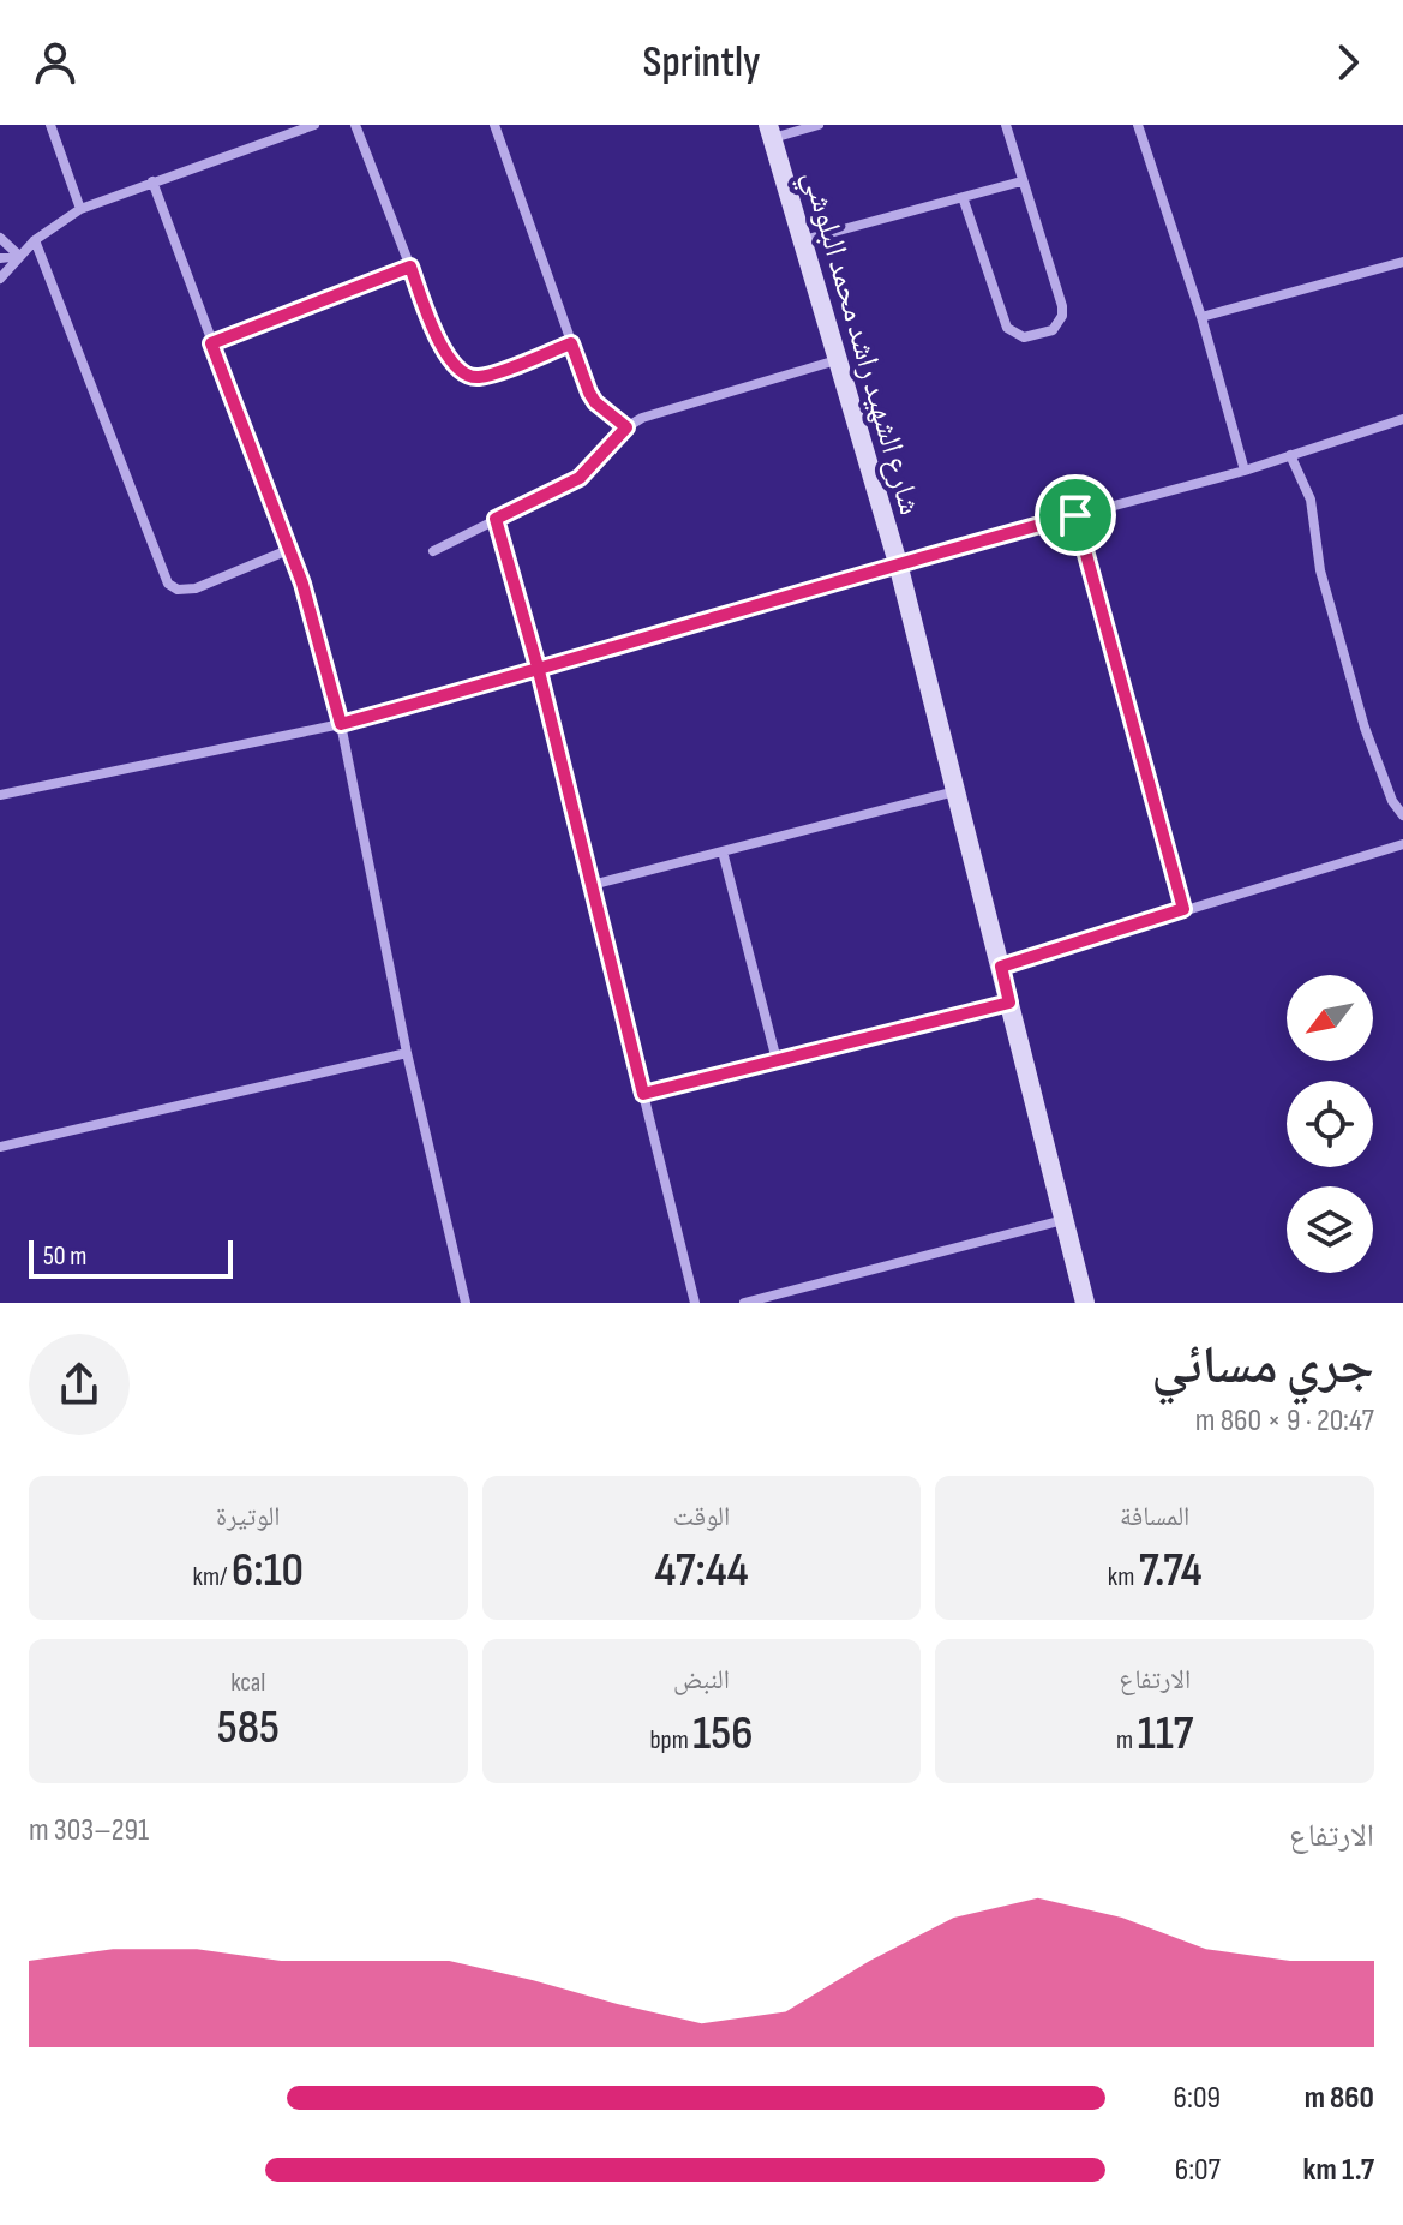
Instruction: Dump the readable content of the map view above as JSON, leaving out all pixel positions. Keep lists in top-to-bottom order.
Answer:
{
  "streets": {
    "street": ["شارع الشهيد راشد محمد البلوشي"]
  },
  "scale_bar": "50 m",
  "north": "bottom left",
  "page": {
    "header": "Sprintly",
    "scale": "50 m",
    "heading": ["جري مسائي", "20:47 · 9 × 860 m"],
    "stats": [
      ["المسافة", "7.74 km"],
      ["الوقت", "47:44"],
      ["الوتيرة", "6:10 /km"],
      ["الارتفاع", "117 m"],
      ["النبض", "156 bpm"],
      ["kcal", "585"]
    ],
    "chart": ["الارتفاع", "291–303 m"],
    "list": [
      {
        "name": "860 m",
        "note": "6:09"
      },
      {
        "name": "1.7 km",
        "note": "6:07"
      }
    ]
  }
}
